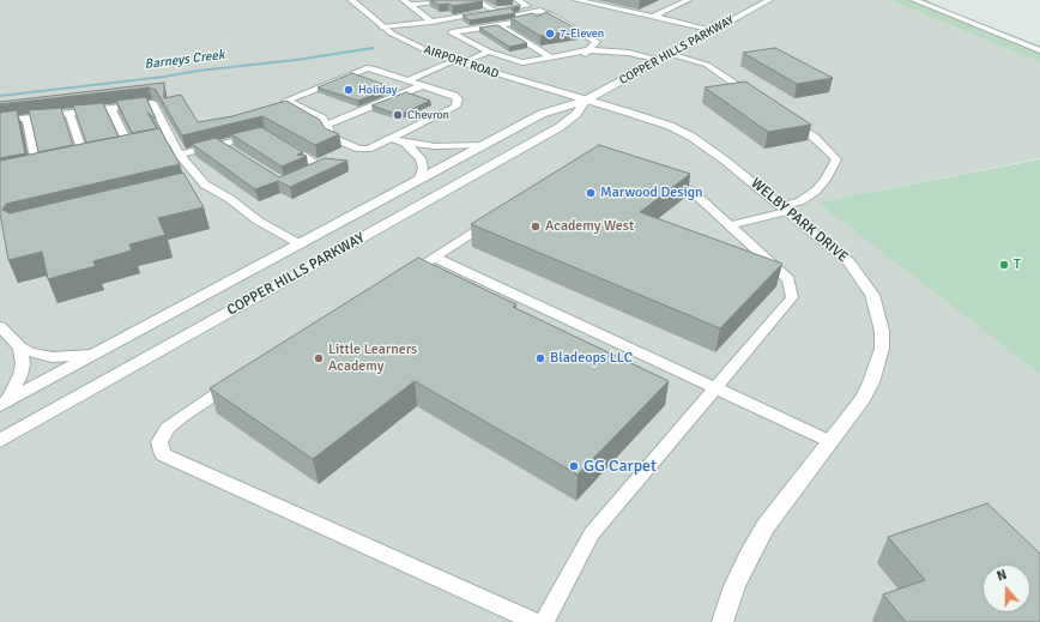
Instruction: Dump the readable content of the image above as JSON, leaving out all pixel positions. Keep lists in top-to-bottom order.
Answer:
{
  "streets": {
    "main road": ["COPPER HILLS PARKWAY", "AIRPORT ROAD", "WELBY PARK DRIVE"]
  },
  "crossings": [
    ["COPPER HILLS PARKWAY", "AIRPORT ROAD"],
    ["COPPER HILLS PARKWAY", "WELBY PARK DRIVE"],
    ["AIRPORT ROAD", "WELBY PARK DRIVE"]
  ],
  "water": ["Barneys Creek"],
  "places": [
    "7-Eleven",
    "Holiday",
    "Chevron",
    "Marwood Design",
    "Academy West",
    "T",
    "Little Learners Academy",
    "Bladeops LLC",
    "GG Carpet"
  ],
  "north": "top"
}
